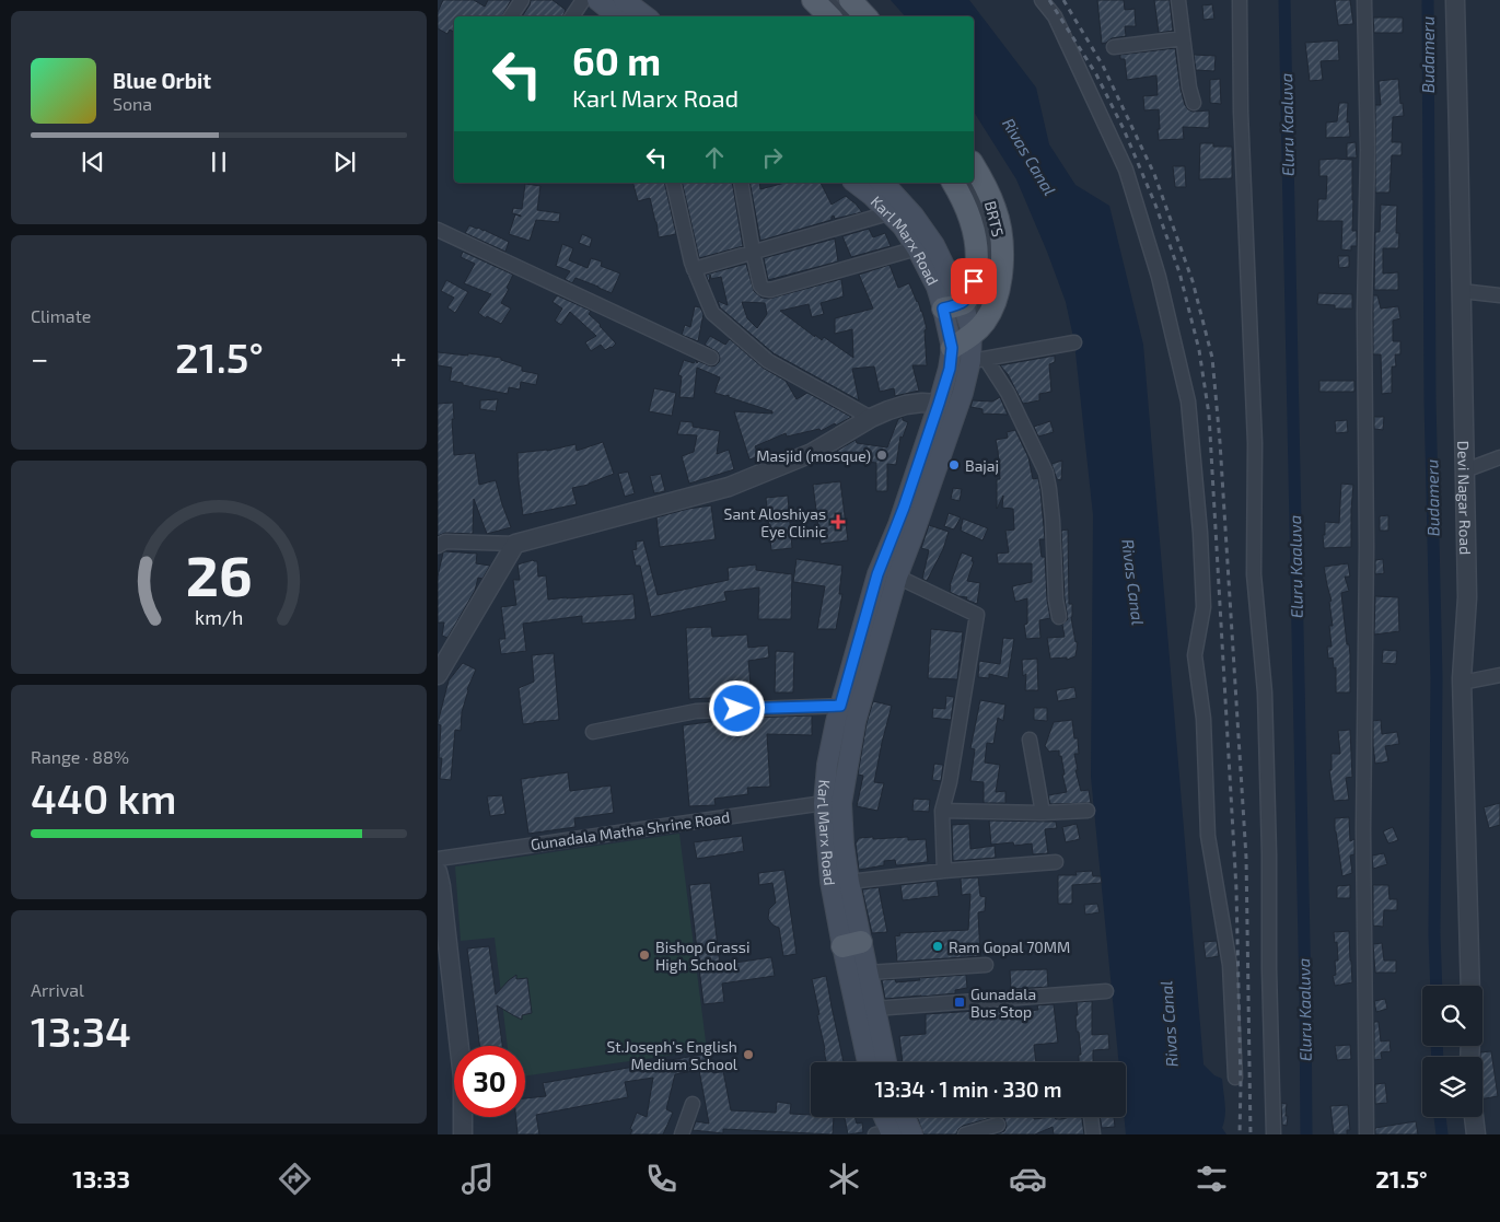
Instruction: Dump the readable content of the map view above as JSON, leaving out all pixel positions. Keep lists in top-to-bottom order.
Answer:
{
  "streets": {
    "main road": ["BRTS", "Karl Marx Road"],
    "street": ["Devi Nagar Road", "Gunadala Matha Shrine Road"]
  },
  "crossings": [
    ["BRTS", "Karl Marx Road"],
    ["Karl Marx Road", "Gunadala Matha Shrine Road"]
  ],
  "water": ["Budameru", "Eluru Kaaluva", "Rivas Canal"],
  "places": {
    "other": [
      "Masjid (mosque)",
      "Bajaj",
      "Ram Gopal 70MM",
      "Bishop Grassi High School",
      "St.Joseph's English Medium School"
    ],
    "health": ["Sant Aloshiyas Eye Clinic"],
    "transit": ["Gunadala Bus Stop"]
  },
  "page": {
    "turn": ["60 m", "Karl Marx Road"],
    "song": ["Blue Orbit", "Sona"],
    "tile": [
      "Climate",
      ["Range · 88%", "440 km"],
      ["Arrival", "13:34"]
    ],
    "heat": ["−", "21.5°", "+"],
    "limit": "30",
    "trip": "13:34 · 1 min · 330 m",
    "tabs": ["13:33", "21.5°"],
    "gauge": ["26", "km/h"]
  }
}
